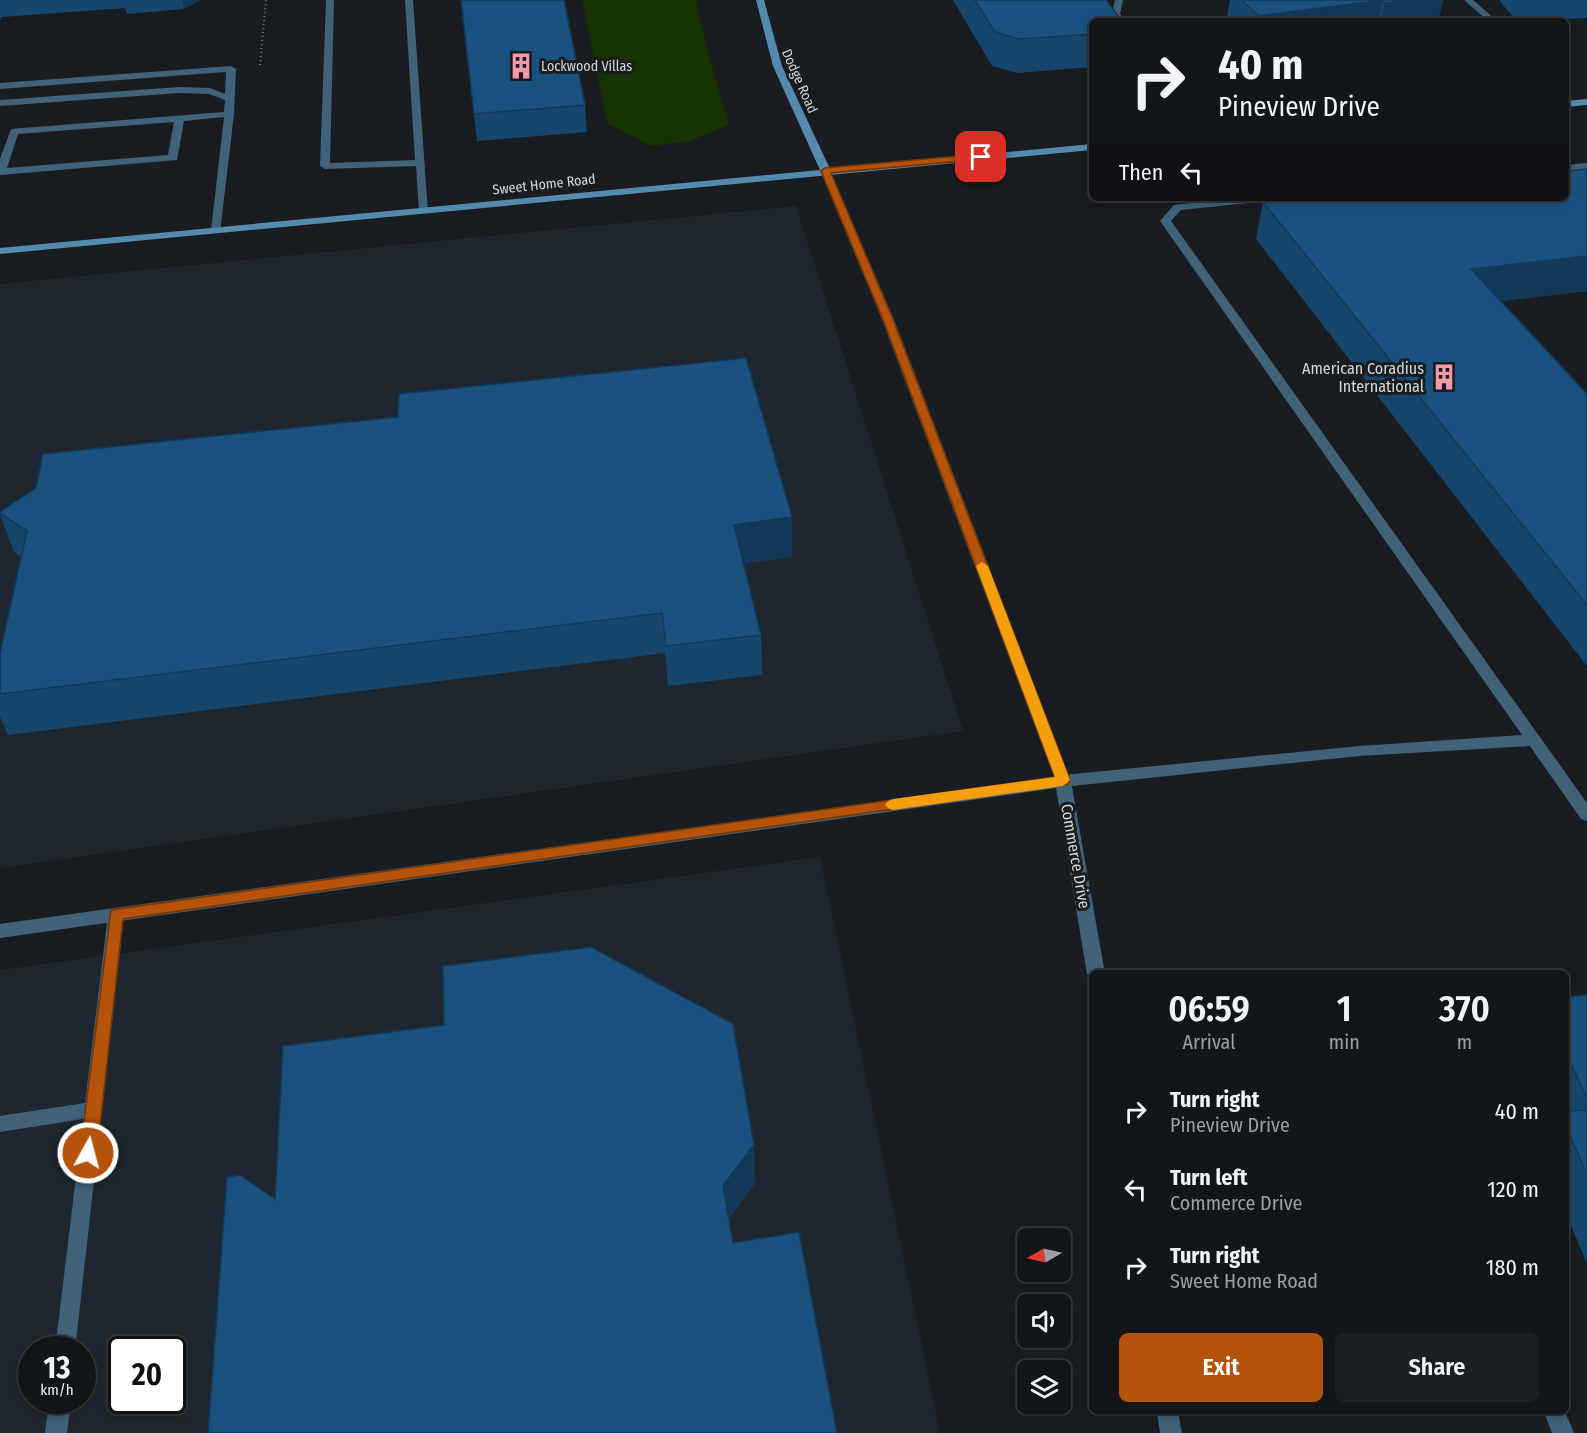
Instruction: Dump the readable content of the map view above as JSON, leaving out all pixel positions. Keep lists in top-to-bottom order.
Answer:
{
  "streets": {
    "main road": ["Dodge Road", "Sweet Home Road"],
    "street": ["Commerce Drive"]
  },
  "crossings": [
    ["Dodge Road", "Sweet Home Road"],
    ["Dodge Road", "Commerce Drive"],
    ["Sweet Home Road", "Commerce Drive"]
  ],
  "places": {
    "building": ["Lockwood Villas", "American Coradius International"]
  },
  "north": "left",
  "page": {
    "turn": ["40 m", "Pineview Drive"],
    "then": "Then",
    "eta": [
      "06:59",
      "Arrival",
      "1",
      "min",
      "370",
      "m"
    ],
    "list": [
      {
        "name": "Turn right",
        "note": "Pineview Drive",
        "value": "40 m"
      },
      {
        "name": "Turn left",
        "note": "Commerce Drive",
        "value": "120 m"
      },
      {
        "name": "Turn right",
        "note": "Sweet Home Road",
        "value": "180 m"
      }
    ],
    "buttons": ["Exit", "Share"],
    "speed": "13 km/h",
    "limit": "20"
  }
}
